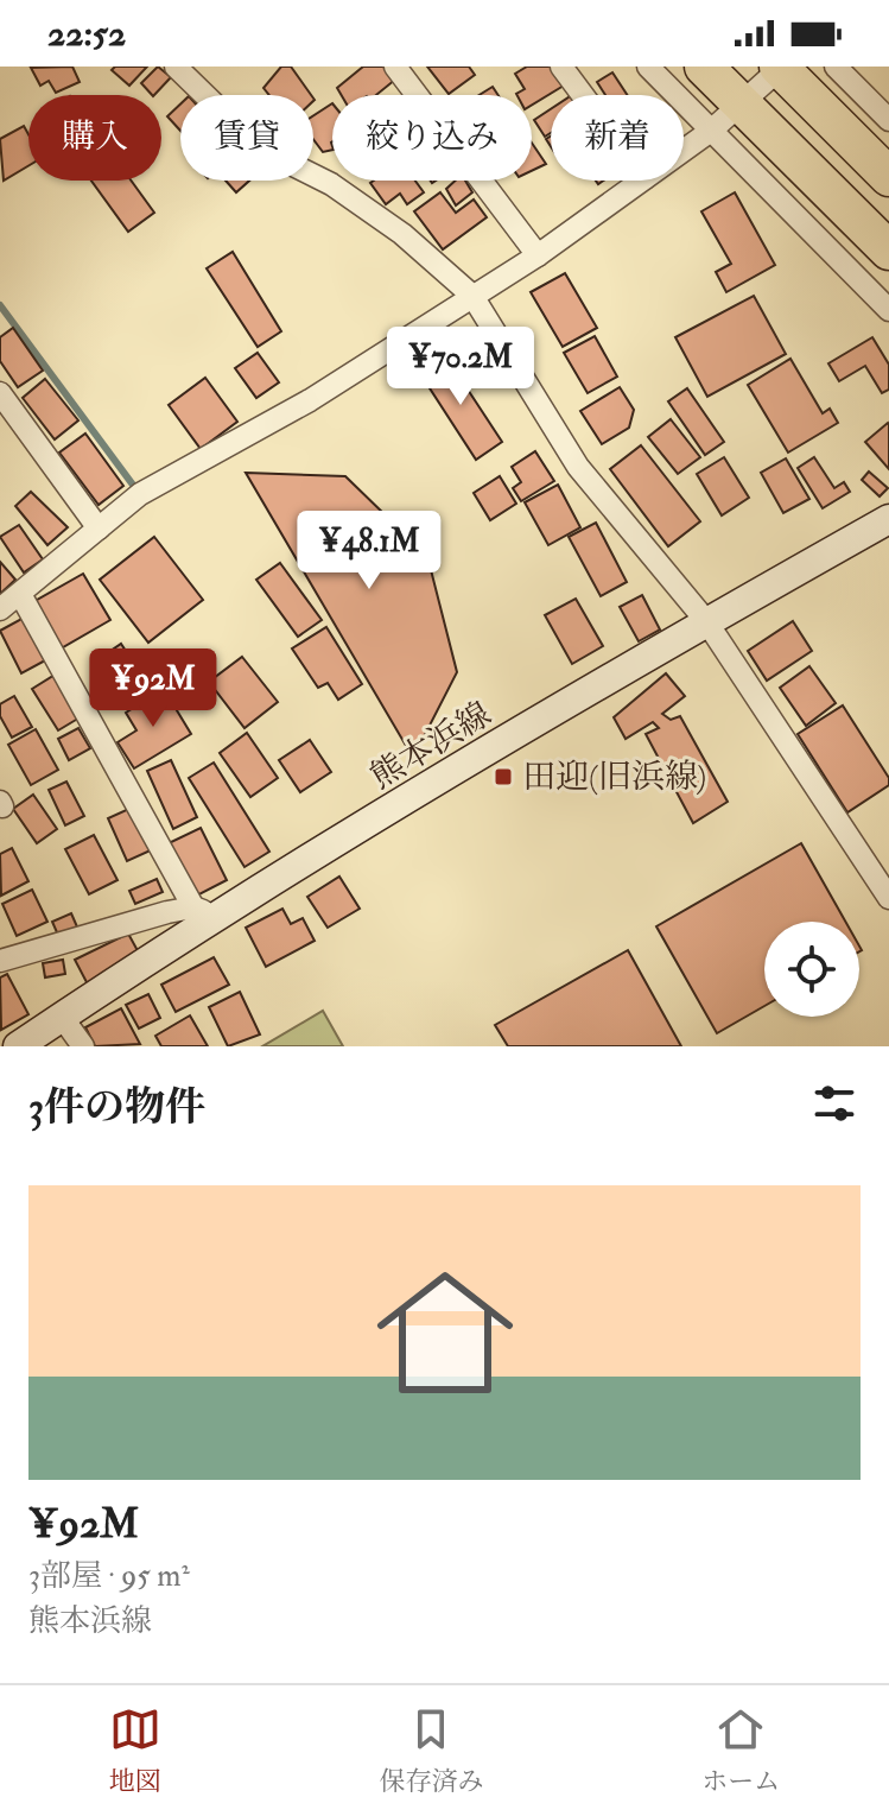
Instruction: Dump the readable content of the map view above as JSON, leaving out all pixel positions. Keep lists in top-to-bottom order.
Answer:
{
  "streets": {
    "main road": ["熊本浜線"]
  },
  "places": {
    "transit": ["田迎(旧浜線)"]
  },
  "page": {
    "status": "22:52",
    "chip": [
      "購入",
      "賃貸",
      "絞り込み",
      "新着"
    ],
    "price": ["¥70.2M", "¥48.1M", "¥92M"],
    "heading": "3件の物件",
    "list": [
      {
        "name": "¥92M",
        "note": "3部屋 · 95 m² · 熊本浜線"
      }
    ],
    "tabs": ["地図", "保存済み", "ホーム"]
  }
}
